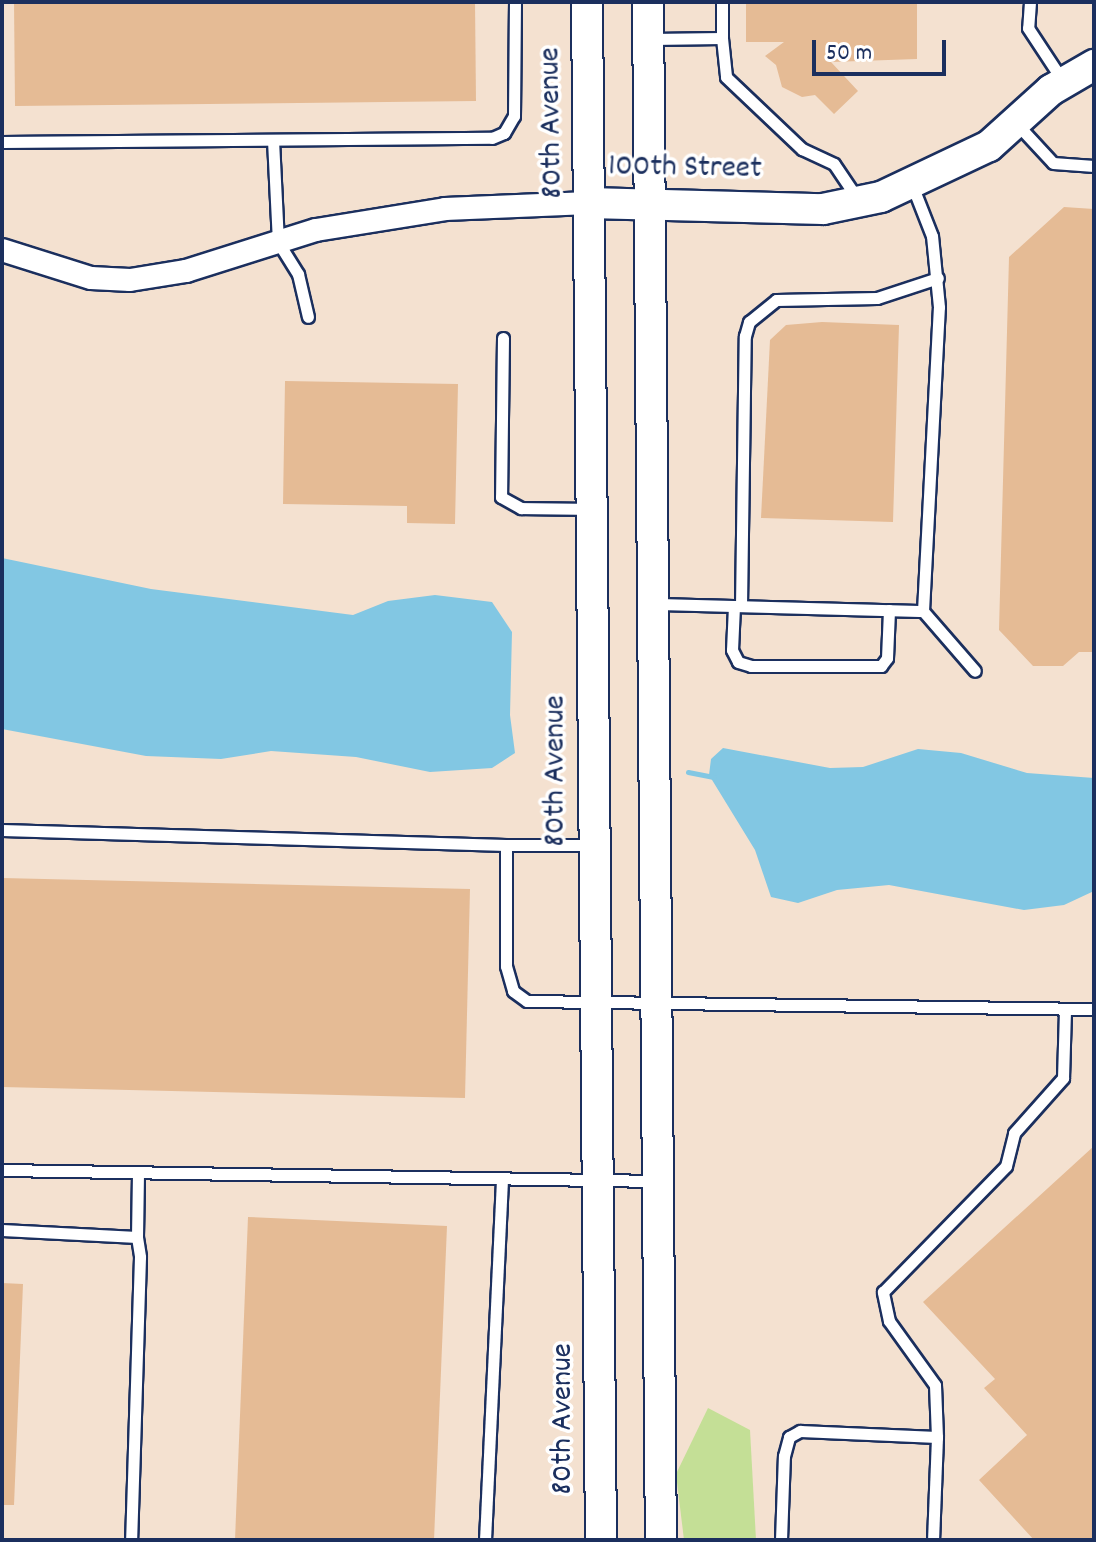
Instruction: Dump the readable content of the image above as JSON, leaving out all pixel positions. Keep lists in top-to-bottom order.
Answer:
{
  "streets": {
    "street": ["80th Avenue", "100th Street"]
  },
  "crossings": [
    ["80th Avenue", "100th Street"]
  ],
  "scale_bar": "50 m"
}
